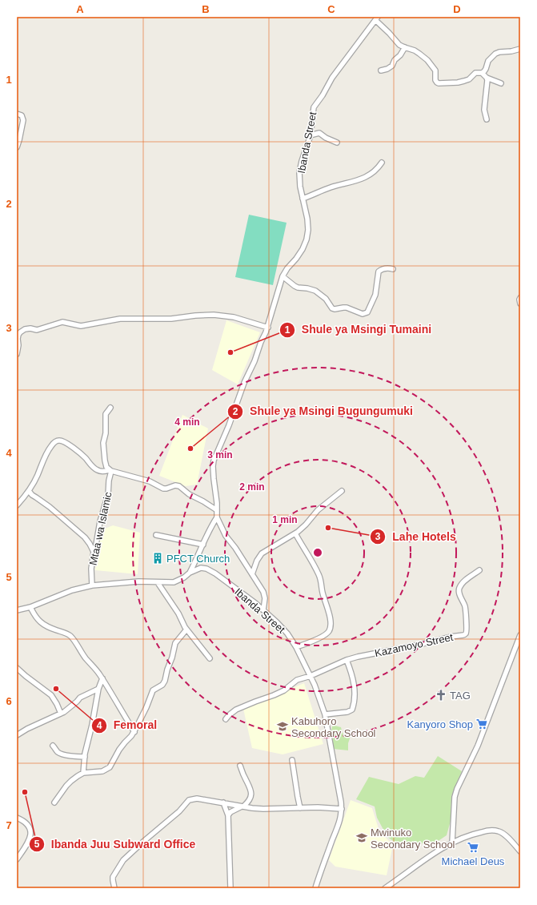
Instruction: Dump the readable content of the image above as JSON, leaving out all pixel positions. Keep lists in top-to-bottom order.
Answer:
{
  "streets": {
    "street": ["Ibanda Street", "Mtaa wa Islamic", "Kazamoyo Street"]
  },
  "crossings": [
    ["Ibanda Street", "Mtaa wa Islamic"],
    ["Ibanda Street", "Kazamoyo Street"]
  ],
  "places": {
    "other": [
      "Shule ya Msingi Tumaini",
      "Shule ya Msingi Bugungumuki",
      "Lahe Hotels",
      "Femoral",
      "Ibanda Juu Subward Office"
    ],
    "building": ["PFCT Church"],
    "church": ["TAG"],
    "supermarket": ["Kanyoro Shop", "Michael Deus"],
    "school or university": ["Kabuhoro Secondary School", "Mwinuko Secondary School"]
  },
  "grid": {
    "columns": [
      "A",
      "B",
      "C",
      "D"
    ],
    "rows": [
      "1",
      "2",
      "3",
      "4",
      "5",
      "6",
      "7"
    ]
  },
  "rings": [
    "4 min",
    "3 min",
    "2 min",
    "1 min"
  ]
}
